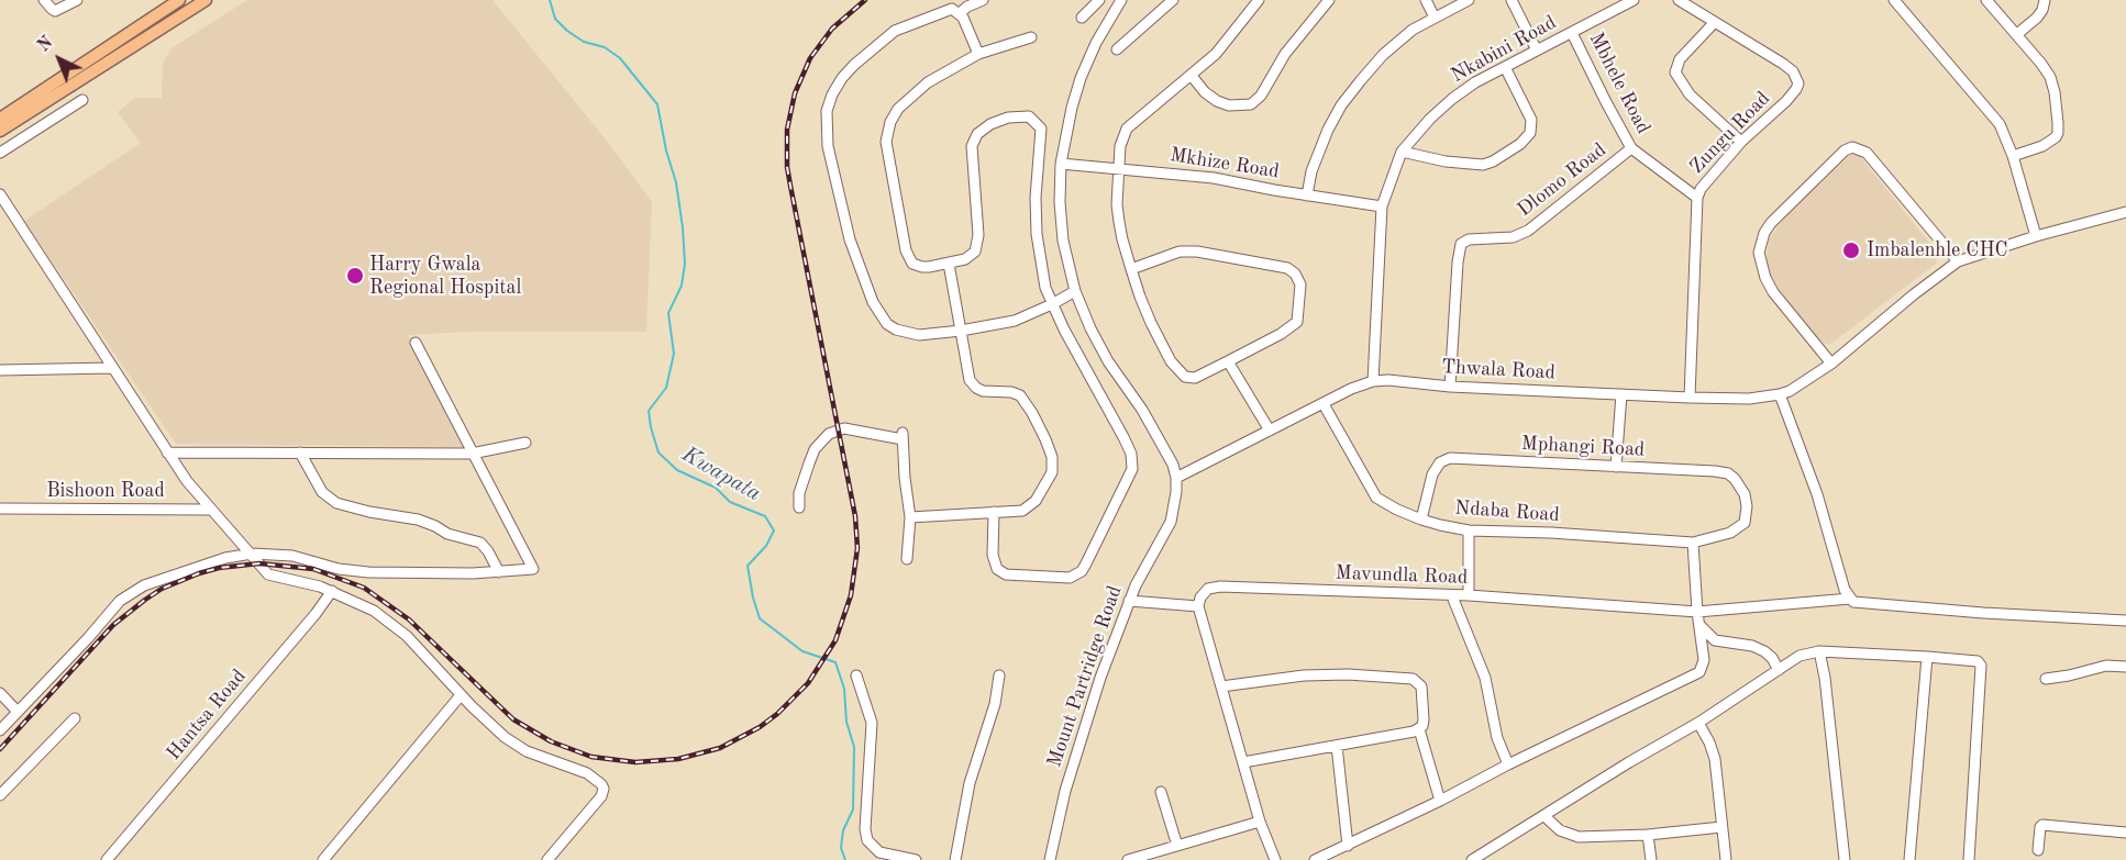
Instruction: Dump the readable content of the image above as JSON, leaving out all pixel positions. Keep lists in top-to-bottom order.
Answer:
{
  "streets": {
    "street": [
      "Nkabini Road",
      "Mbhele Road",
      "Zungu Road",
      "Mkhize Road",
      "Dlomo Road",
      "Thwala Road",
      "Mphangi Road",
      "Bishoon Road",
      "Ndaba Road",
      "Mavundla Road",
      "Mount Partridge Road",
      "Hantsa Road"
    ]
  },
  "crossings": [
    ["Nkabini Road", "Mbhele Road"],
    ["Nkabini Road", "Mkhize Road"],
    ["Nkabini Road", "Thwala Road"],
    ["Mbhele Road", "Zungu Road"],
    ["Mbhele Road", "Dlomo Road"],
    ["Zungu Road", "Thwala Road"],
    ["Mkhize Road", "Mount Partridge Road"],
    ["Dlomo Road", "Thwala Road"],
    ["Thwala Road", "Ndaba Road"],
    ["Thwala Road", "Mount Partridge Road"],
    ["Mphangi Road", "Ndaba Road"]
  ],
  "water": ["Kwapata"],
  "places": ["Imbalenhle CHC", "Harry Gwala Regional Hospital"],
  "north": "top left"
}
